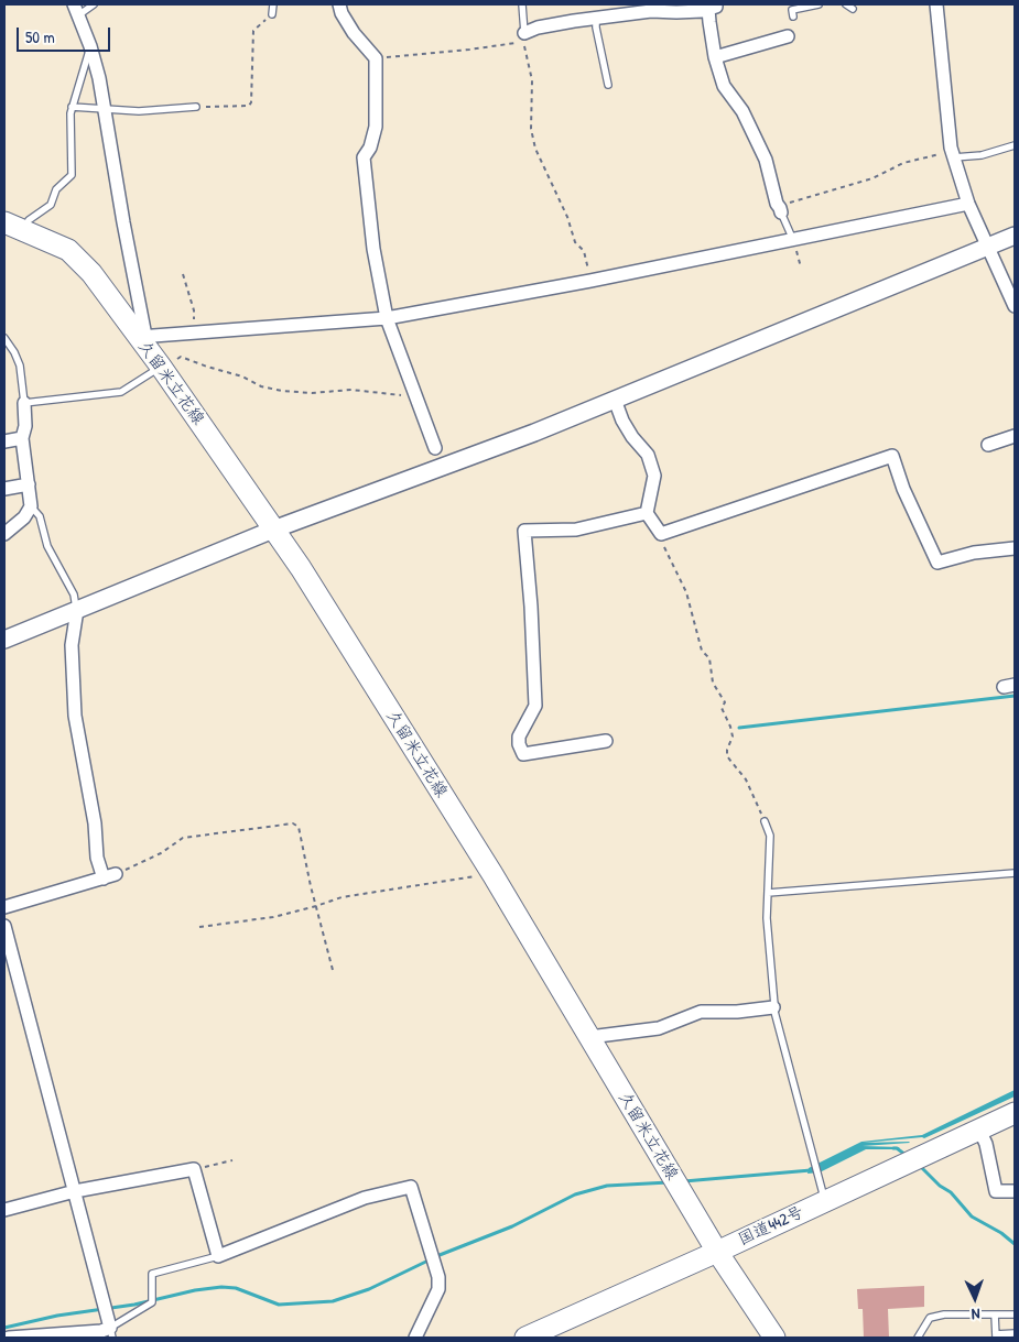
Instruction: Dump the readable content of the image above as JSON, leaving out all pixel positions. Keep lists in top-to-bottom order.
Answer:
{
  "streets": {
    "main road": ["久留米立花線", "国道442号"]
  },
  "crossings": [
    ["久留米立花線", "国道442号"]
  ],
  "scale_bar": "50 m",
  "north": "bottom"
}
